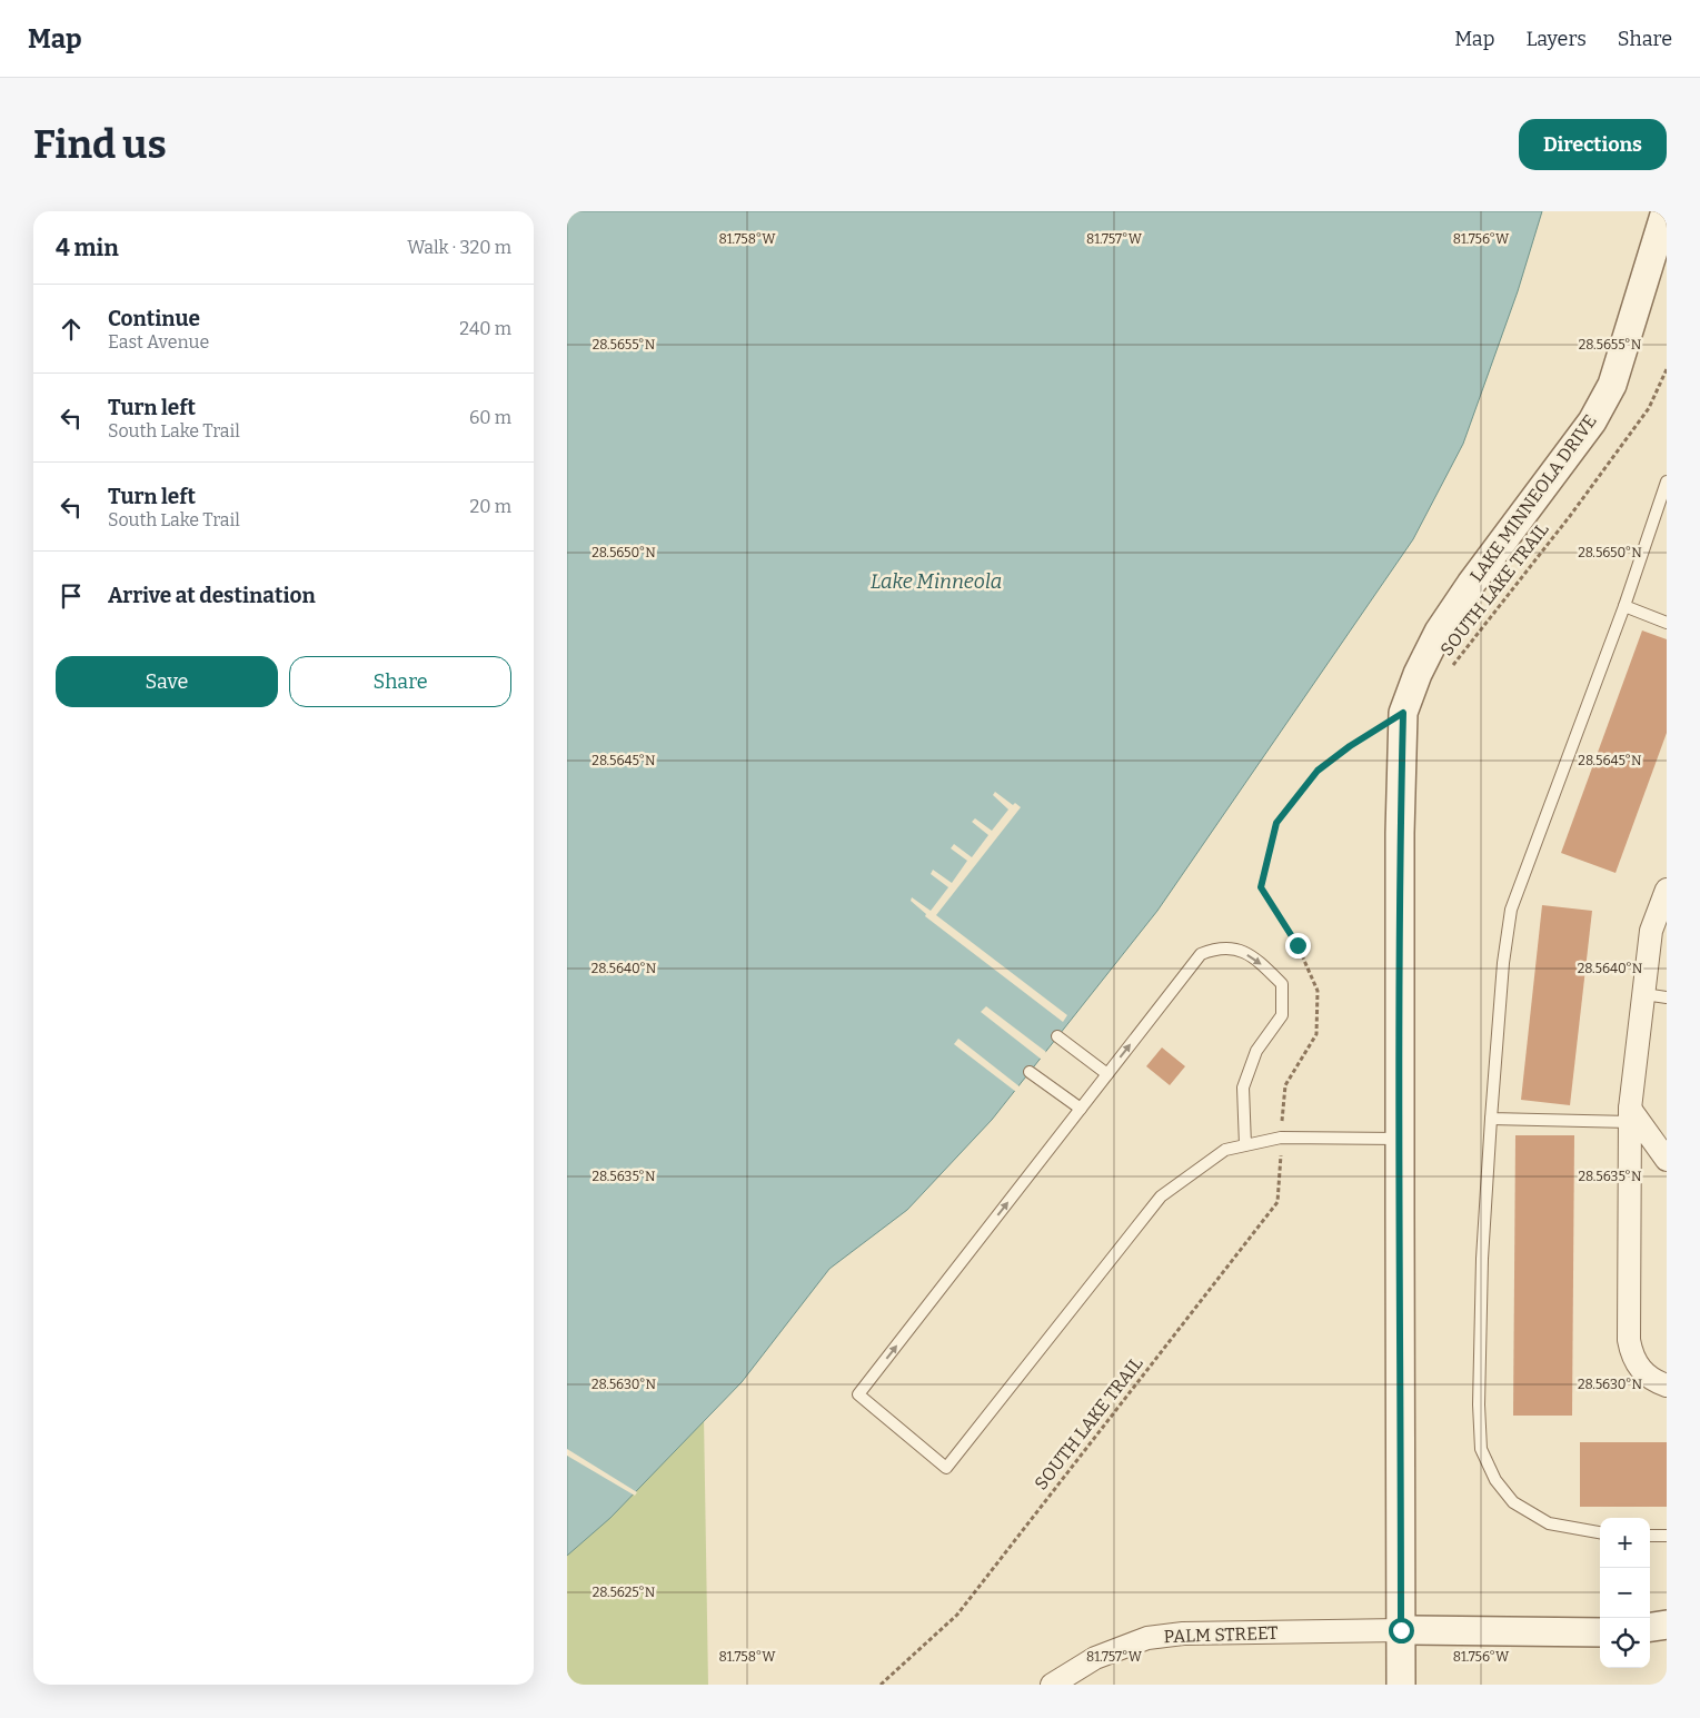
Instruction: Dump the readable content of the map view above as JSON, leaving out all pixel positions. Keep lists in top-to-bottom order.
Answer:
{
  "streets": {
    "street": ["LAKE MINNEOLA DRIVE", "PALM STREET"],
    "path": ["SOUTH LAKE TRAIL"]
  },
  "crossings": [
    ["LAKE MINNEOLA DRIVE", "PALM STREET"]
  ],
  "water": ["Lake Minneola"],
  "page": {
    "header": "Map",
    "nav": ["Map", "Layers", "Share"],
    "buttons": [
      "Directions",
      ["Save", "Share"]
    ],
    "title": "Find us",
    "heading": ["4 min", "Walk · 320 m"],
    "list": [
      ["Continue", "East Avenue", "240 m"],
      ["Turn left", "South Lake Trail", "60 m"],
      ["Turn left", "South Lake Trail", "20 m"],
      "Arrive at destination"
    ],
    "map_buttons": ["+", "−"]
  },
  "coordinates": [
    "81.758°W",
    "81.757°W",
    "81.756°W",
    "28.5655°N",
    "28.5650°N",
    "28.5645°N",
    "28.5640°N",
    "28.5635°N",
    "28.5630°N",
    "28.5625°N"
  ]
}
